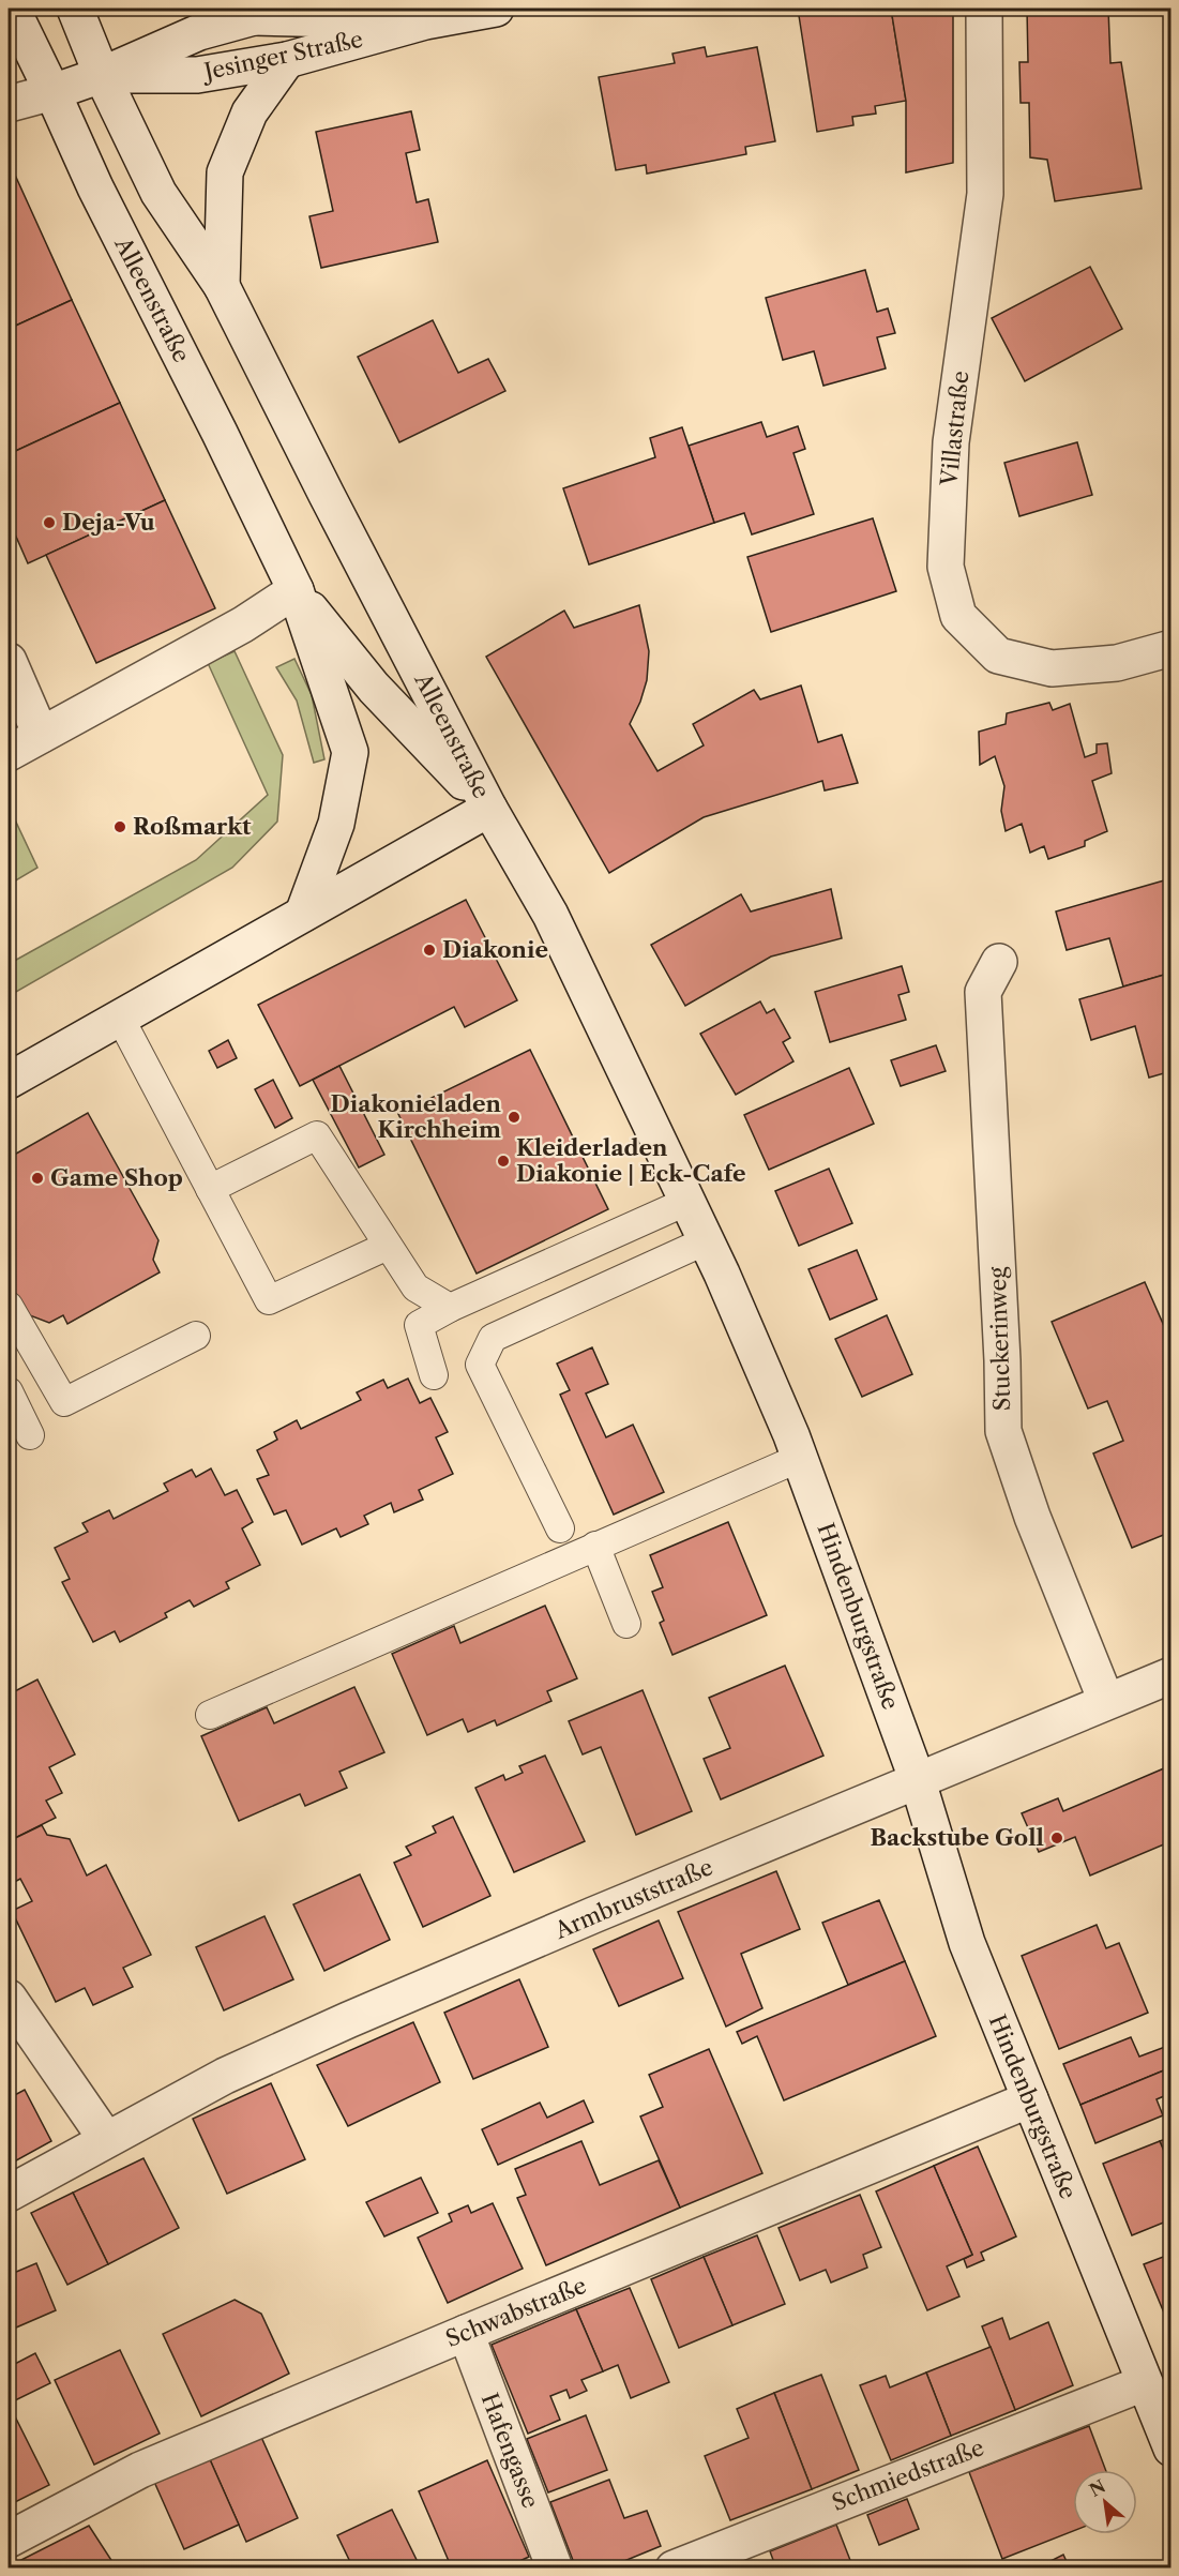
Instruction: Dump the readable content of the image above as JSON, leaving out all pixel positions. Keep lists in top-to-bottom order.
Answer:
{
  "streets": {
    "street": [
      "Jesinger Straße",
      "Alleenstraße",
      "Villastraße",
      "Stuckerinweg",
      "Hindenburgstraße",
      "Armbruststraße",
      "Schwabstraße",
      "Hafengasse",
      "Schmiedstraße"
    ]
  },
  "crossings": [
    ["Jesinger Straße", "Alleenstraße"],
    ["Alleenstraße", "Hindenburgstraße"],
    ["Stuckerinweg", "Armbruststraße"],
    ["Hindenburgstraße", "Armbruststraße"],
    ["Hindenburgstraße", "Schwabstraße"],
    ["Hindenburgstraße", "Schmiedstraße"],
    ["Schwabstraße", "Hafengasse"]
  ],
  "places": [
    "Deja-Vu",
    "Roßmarkt",
    "Diakonie",
    "Diakonieladen Kirchheim",
    "Kleiderladen Diakonie | Eck-Cafe",
    "Game Shop",
    "Backstube Goll"
  ],
  "north": "top left"
}
